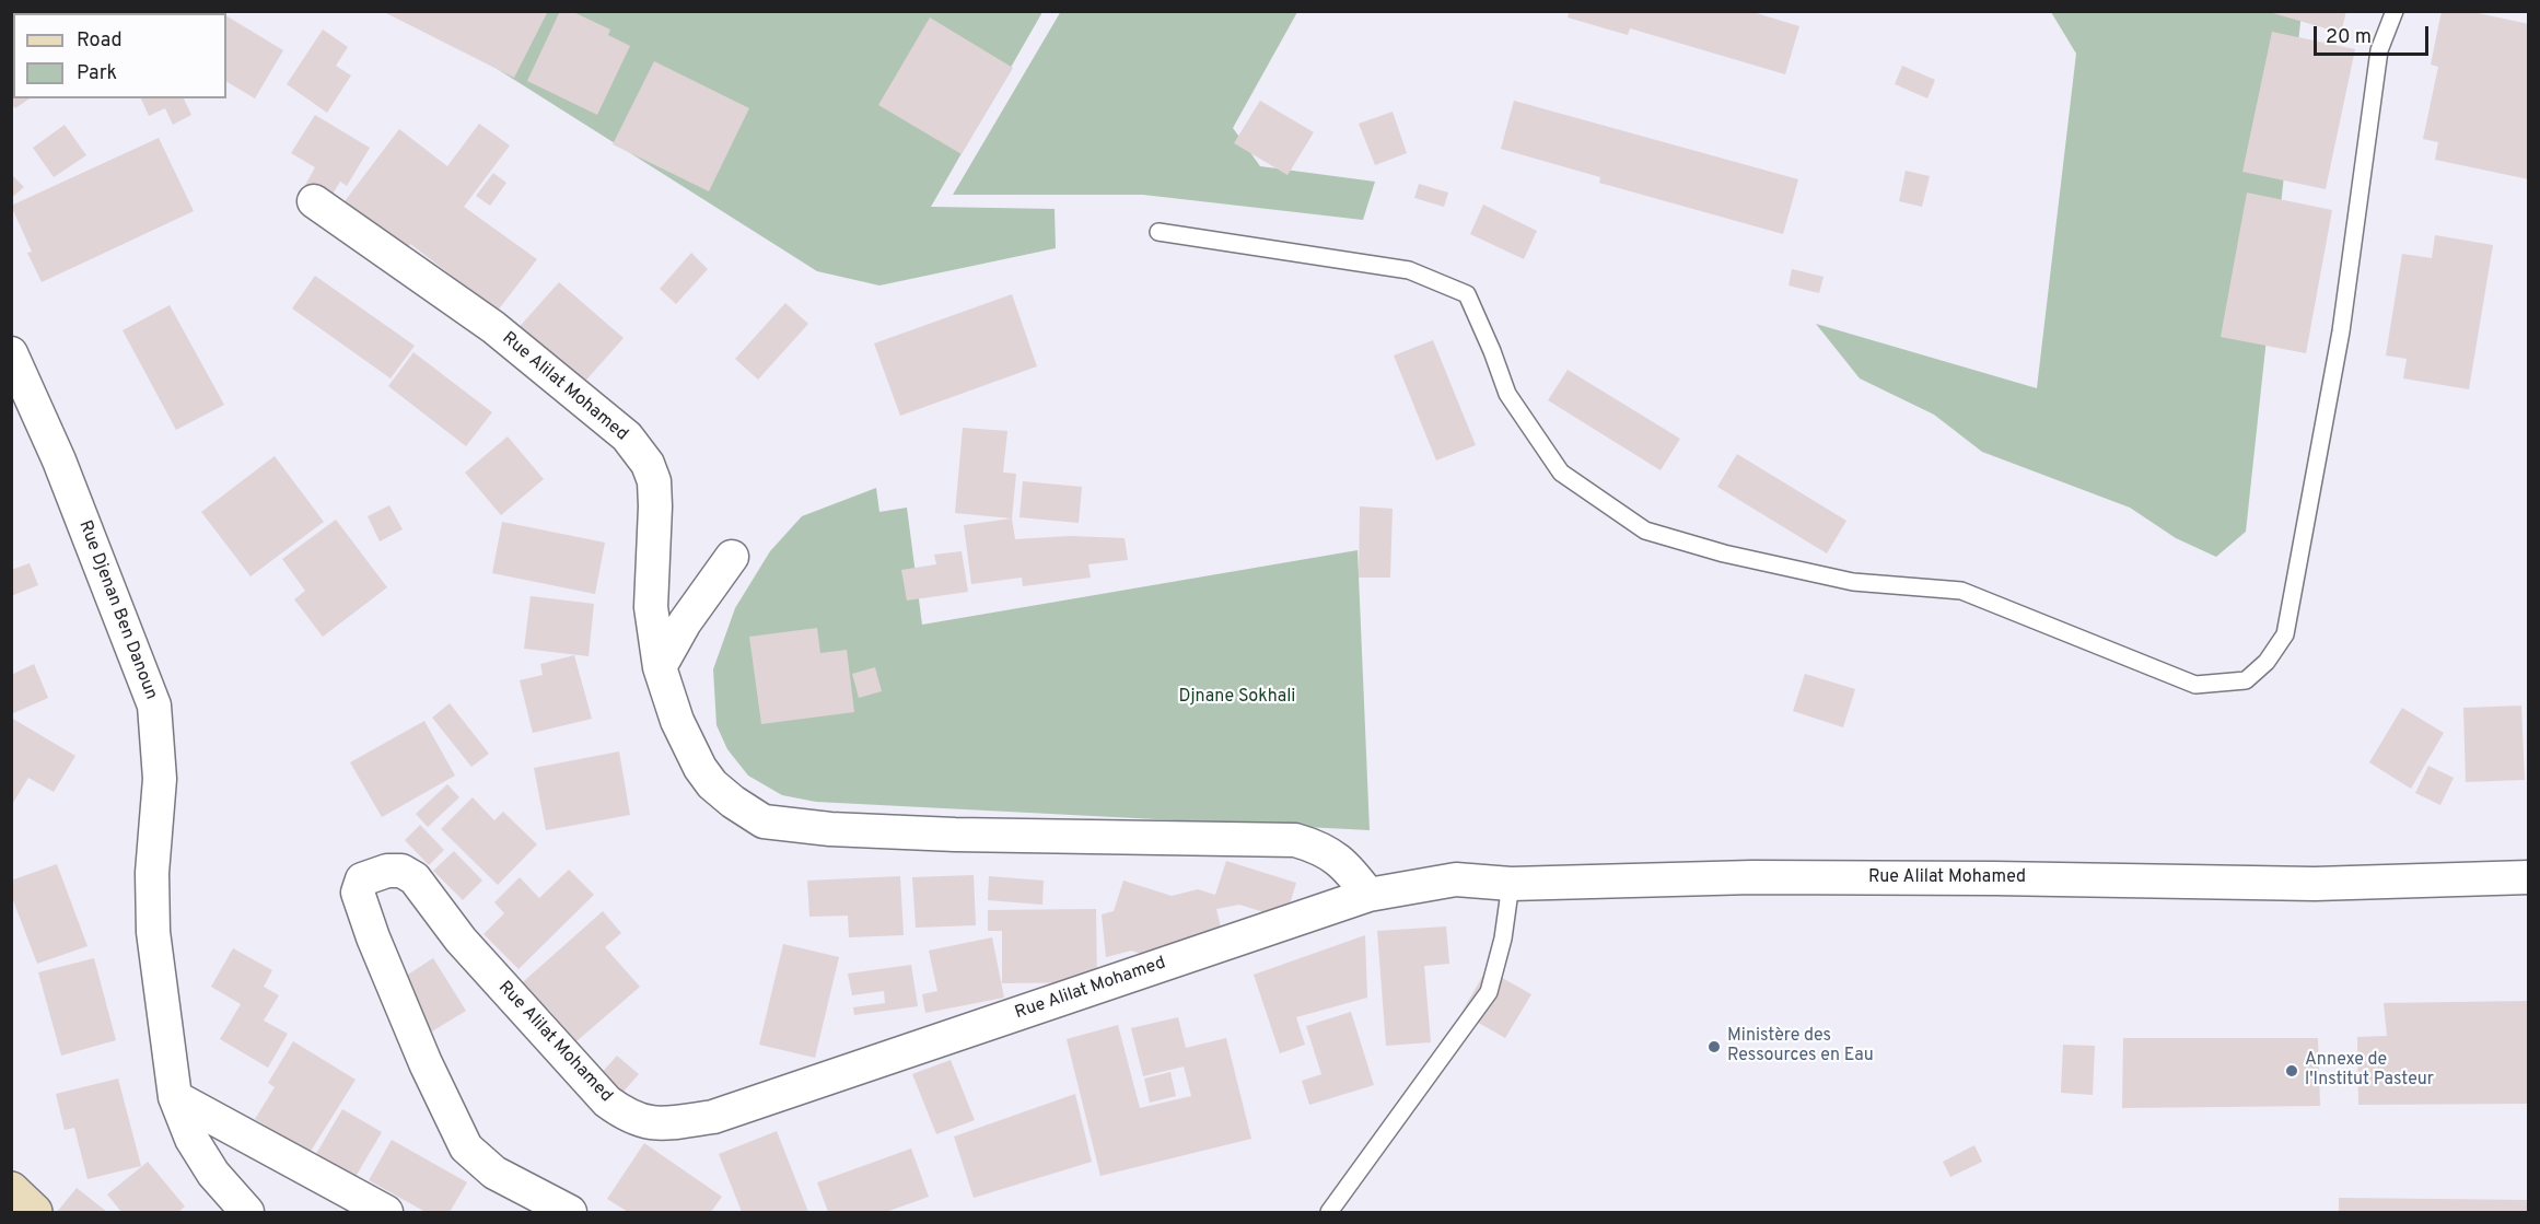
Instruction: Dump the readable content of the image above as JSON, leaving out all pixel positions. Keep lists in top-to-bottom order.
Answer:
{
  "streets": {
    "street": ["Rue Alilat Mohamed", "Rue Djenan Ben Danoun"]
  },
  "parks": ["Djnane Sokhali"],
  "places": ["Ministère des Ressources en Eau", "Annexe de l'Institut Pasteur"],
  "legend": ["Road", "Park"],
  "scale_bar": "20 m"
}
